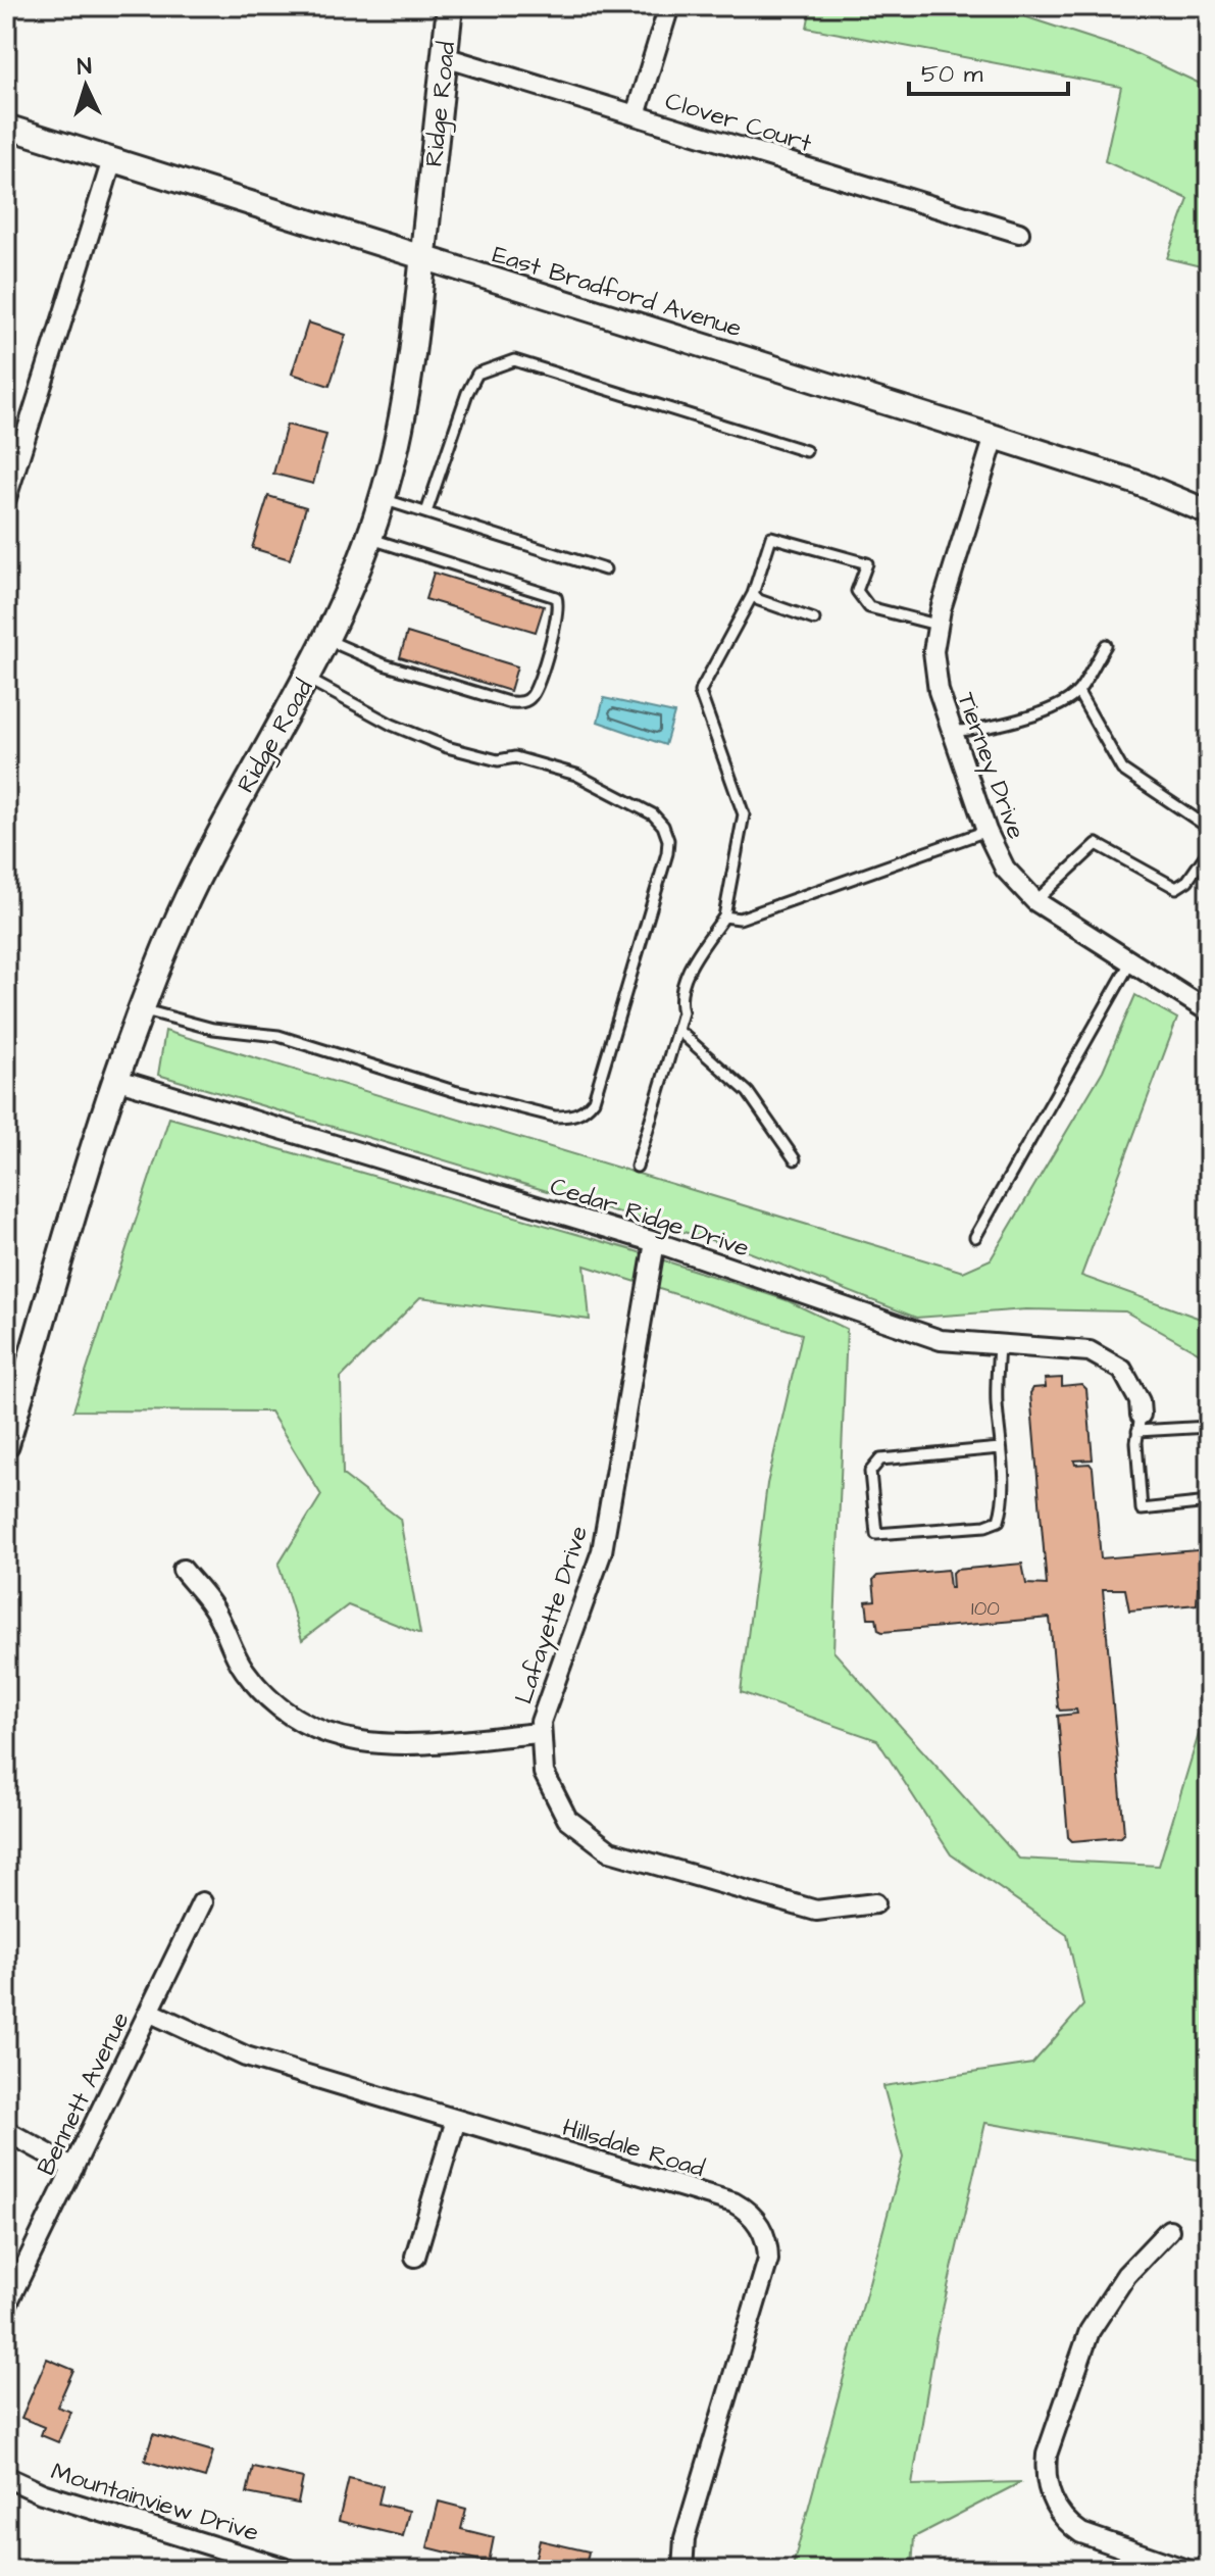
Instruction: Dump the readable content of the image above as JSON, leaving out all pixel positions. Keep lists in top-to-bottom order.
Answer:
{
  "streets": {
    "main road": ["Ridge Road"],
    "street": [
      "Clover Court",
      "East Bradford Avenue",
      "Tierney Drive",
      "Cedar Ridge Drive",
      "Lafayette Drive",
      "Bennett Avenue",
      "Hillsdale Road",
      "Mountainview Drive"
    ]
  },
  "crossings": [
    ["Ridge Road", "Clover Court"],
    ["Ridge Road", "East Bradford Avenue"],
    ["Ridge Road", "Cedar Ridge Drive"],
    ["East Bradford Avenue", "Tierney Drive"],
    ["Cedar Ridge Drive", "Lafayette Drive"],
    ["Bennett Avenue", "Hillsdale Road"]
  ],
  "house_numbers": ["100"],
  "scale_bar": "50 m",
  "north": "top"
}
